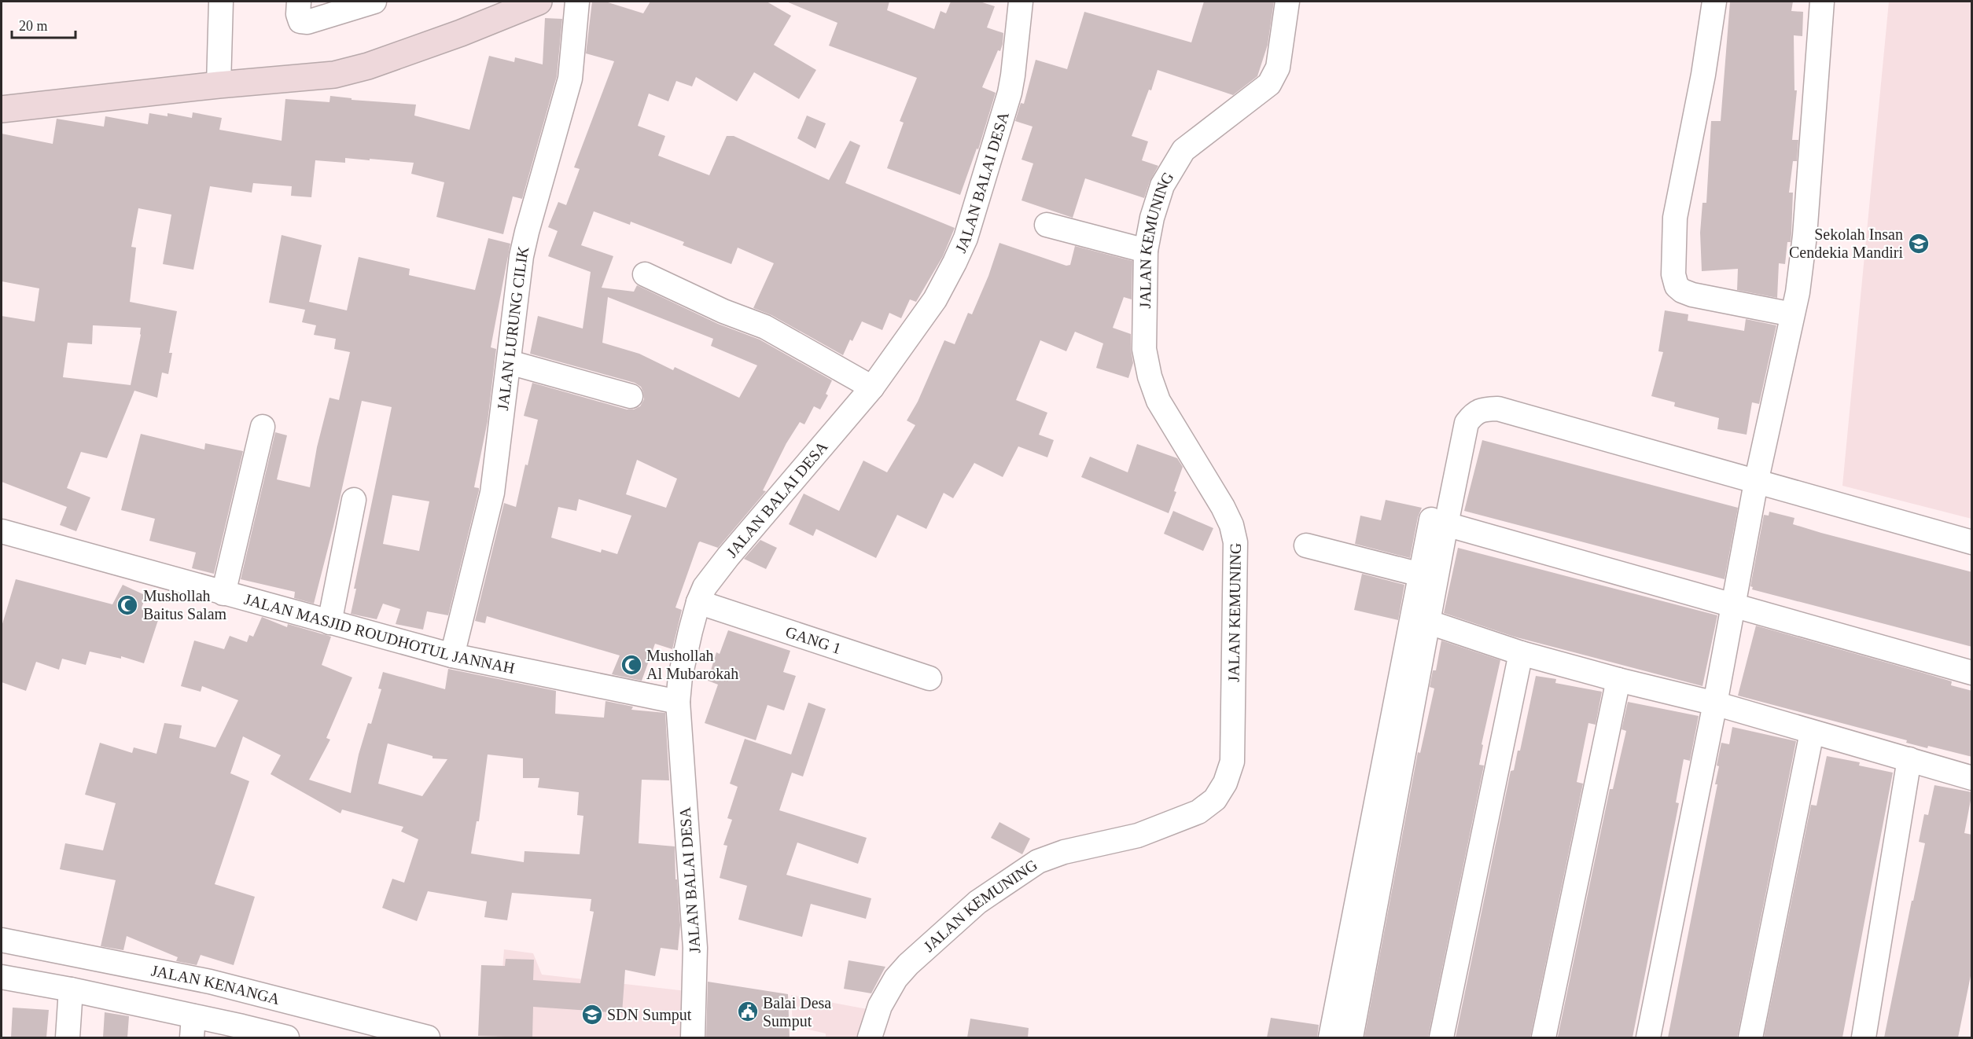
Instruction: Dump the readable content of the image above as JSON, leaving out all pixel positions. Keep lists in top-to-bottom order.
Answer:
{
  "streets": {
    "street": [
      "JALAN BALAI DESA",
      "JALAN KEMUNING",
      "JALAN LURUNG CILIK",
      "JALAN MASJID ROUDHOTUL JANNAH",
      "GANG 1",
      "JALAN KENANGA"
    ]
  },
  "crossings": [
    ["JALAN BALAI DESA", "JALAN MASJID ROUDHOTUL JANNAH"],
    ["JALAN BALAI DESA", "GANG 1"],
    ["JALAN LURUNG CILIK", "JALAN MASJID ROUDHOTUL JANNAH"]
  ],
  "places": {
    "school or university": ["Sekolah Insan Cendekia Mandiri", "SDN Sumput"],
    "mosque": ["Mushollah Baitus Salam", "Mushollah Al Mubarokah"],
    "public building": ["Balai Desa Sumput"]
  },
  "scale_bar": "20 m"
}
